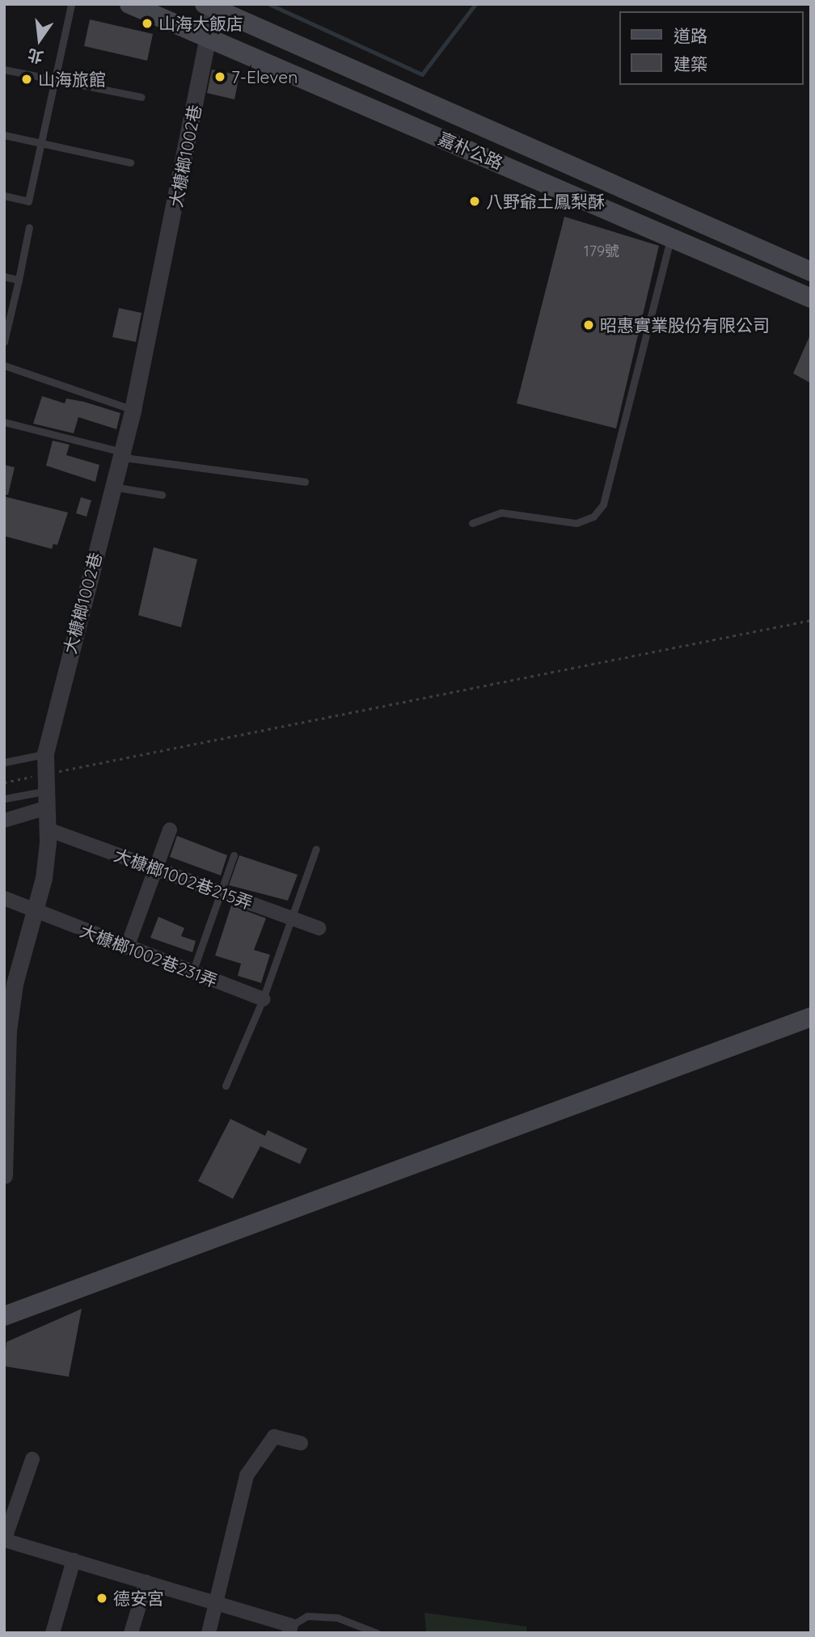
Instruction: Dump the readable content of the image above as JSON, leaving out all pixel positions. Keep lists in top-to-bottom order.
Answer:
{
  "streets": {
    "main road": ["嘉朴公路"],
    "street": ["大槺榔1002巷", "大槺榔1002巷215弄", "大槺榔1002巷231弄"]
  },
  "crossings": [
    ["嘉朴公路", "大槺榔1002巷"],
    ["大槺榔1002巷", "大槺榔1002巷215弄"],
    ["大槺榔1002巷", "大槺榔1002巷231弄"]
  ],
  "places": [
    "山海大飯店",
    "7-Eleven",
    "山海旅館",
    "八野爺土鳳梨酥",
    "昭惠實業股份有限公司",
    "德安宮"
  ],
  "house_numbers": ["179號"],
  "legend": ["道路", "建築"],
  "north": "bottom"
}
